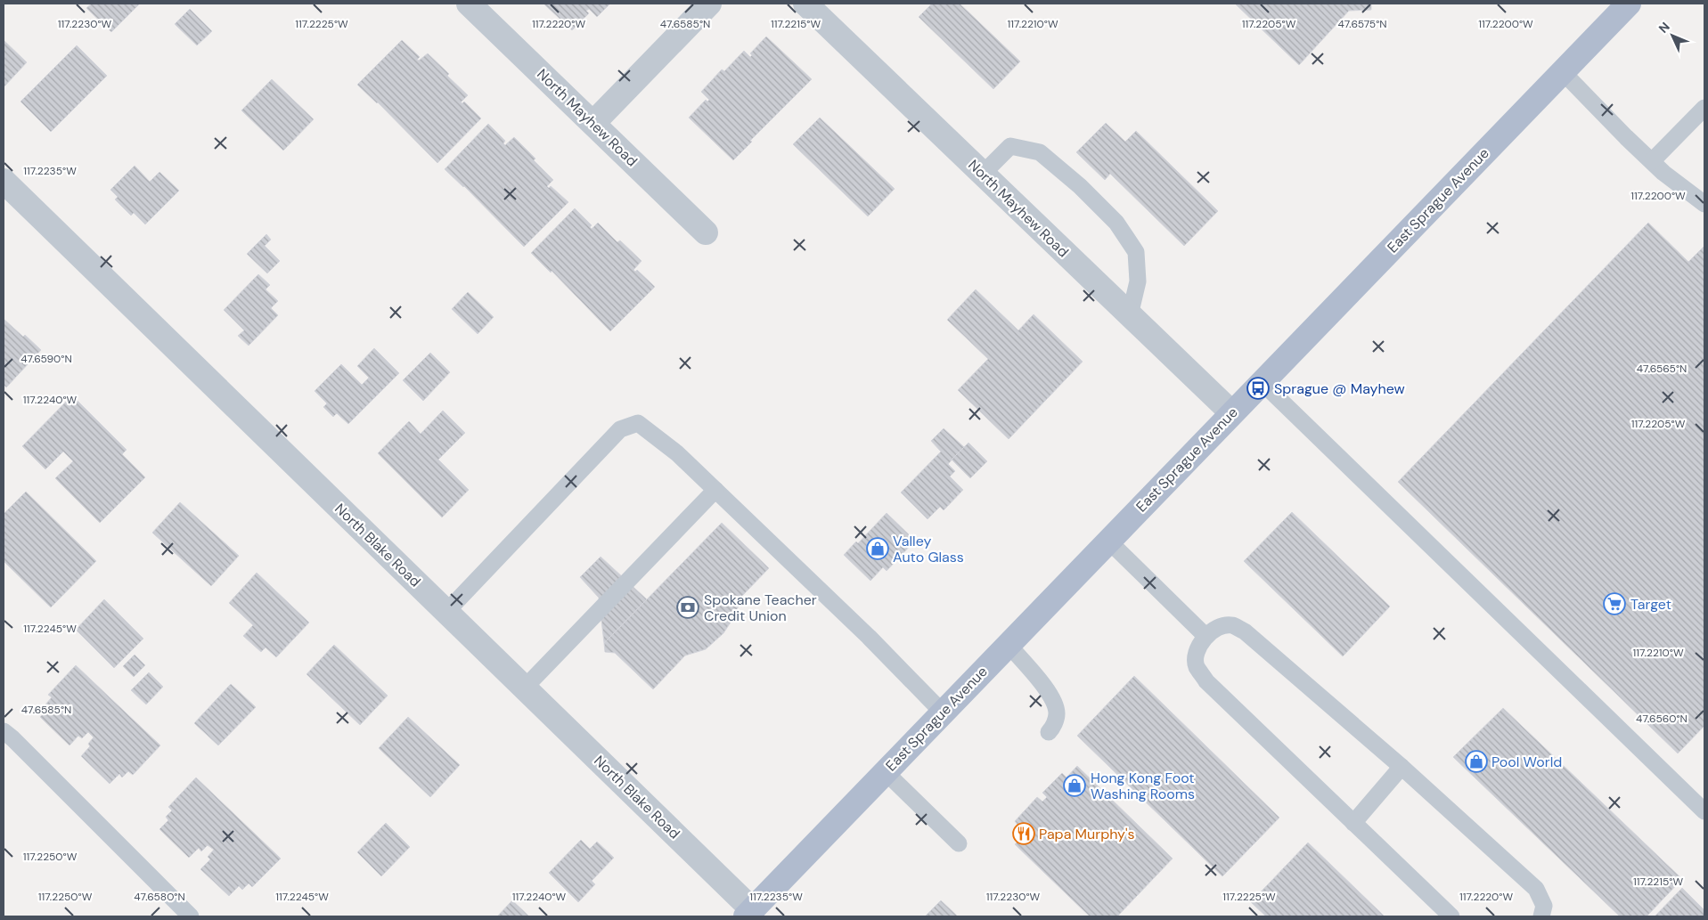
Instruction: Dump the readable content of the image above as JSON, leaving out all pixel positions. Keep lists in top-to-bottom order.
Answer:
{
  "streets": {
    "main road": ["East Sprague Avenue"],
    "street": ["North Mayhew Road", "North Blake Road"]
  },
  "crossings": [
    ["North Mayhew Road", "East Sprague Avenue"],
    ["East Sprague Avenue", "North Blake Road"]
  ],
  "places": {
    "bus stop": ["Sprague @ Mayhew"],
    "shop": ["Valley Auto Glass", "Pool World", "Hong Kong Foot Washing Rooms"],
    "supermarket": ["Target"],
    "bank": ["Spokane Teacher Credit Union"],
    "restaurant": ["Papa Murphy's"]
  },
  "north": "top left",
  "coordinates": [
    "117.2205°W",
    "117.2230°W",
    "117.2225°W",
    "117.2220°W",
    "117.2215°W",
    "117.2210°W",
    "117.2200°W",
    "47.6585°N",
    "47.6575°N",
    "117.2235°W",
    "47.6590°N",
    "47.6565°N",
    "117.2240°W",
    "117.2245°W",
    "47.6560°N",
    "117.2250°W",
    "47.6580°N"
  ]
}
